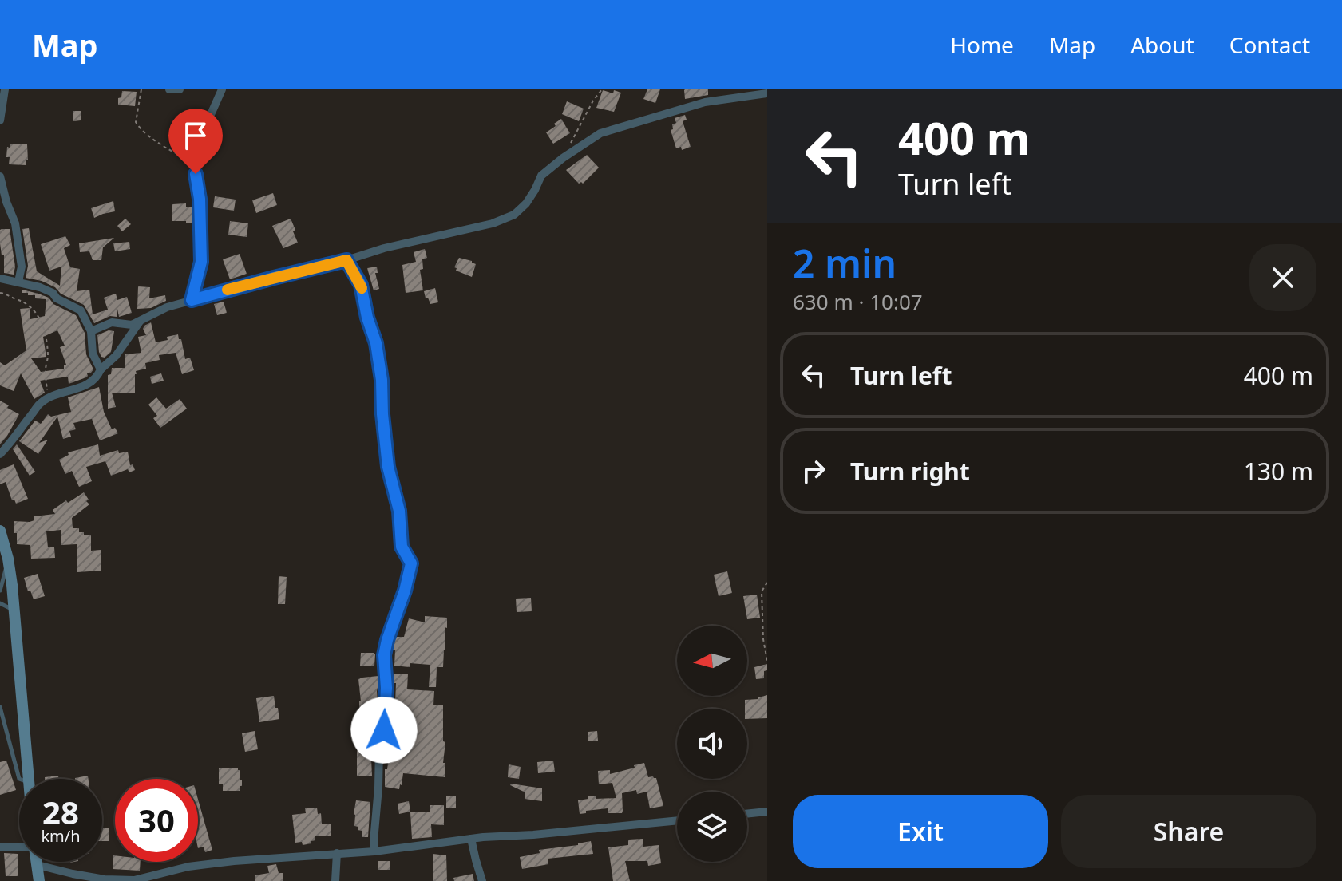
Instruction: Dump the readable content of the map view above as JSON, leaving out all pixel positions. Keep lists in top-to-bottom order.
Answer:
{
  "north": "left",
  "page": {
    "header": "Map",
    "nav": [
      "Home",
      "Map",
      "About",
      "Contact"
    ],
    "turn": ["400 m", "Turn left"],
    "heading": ["2 min", "630 m · 10:07"],
    "list": [
      {
        "name": "Turn left",
        "value": "400 m"
      },
      {
        "name": "Turn right",
        "value": "130 m"
      }
    ],
    "speed": "28 km/h",
    "limit": "30",
    "buttons": ["Exit", "Share"]
  }
}
